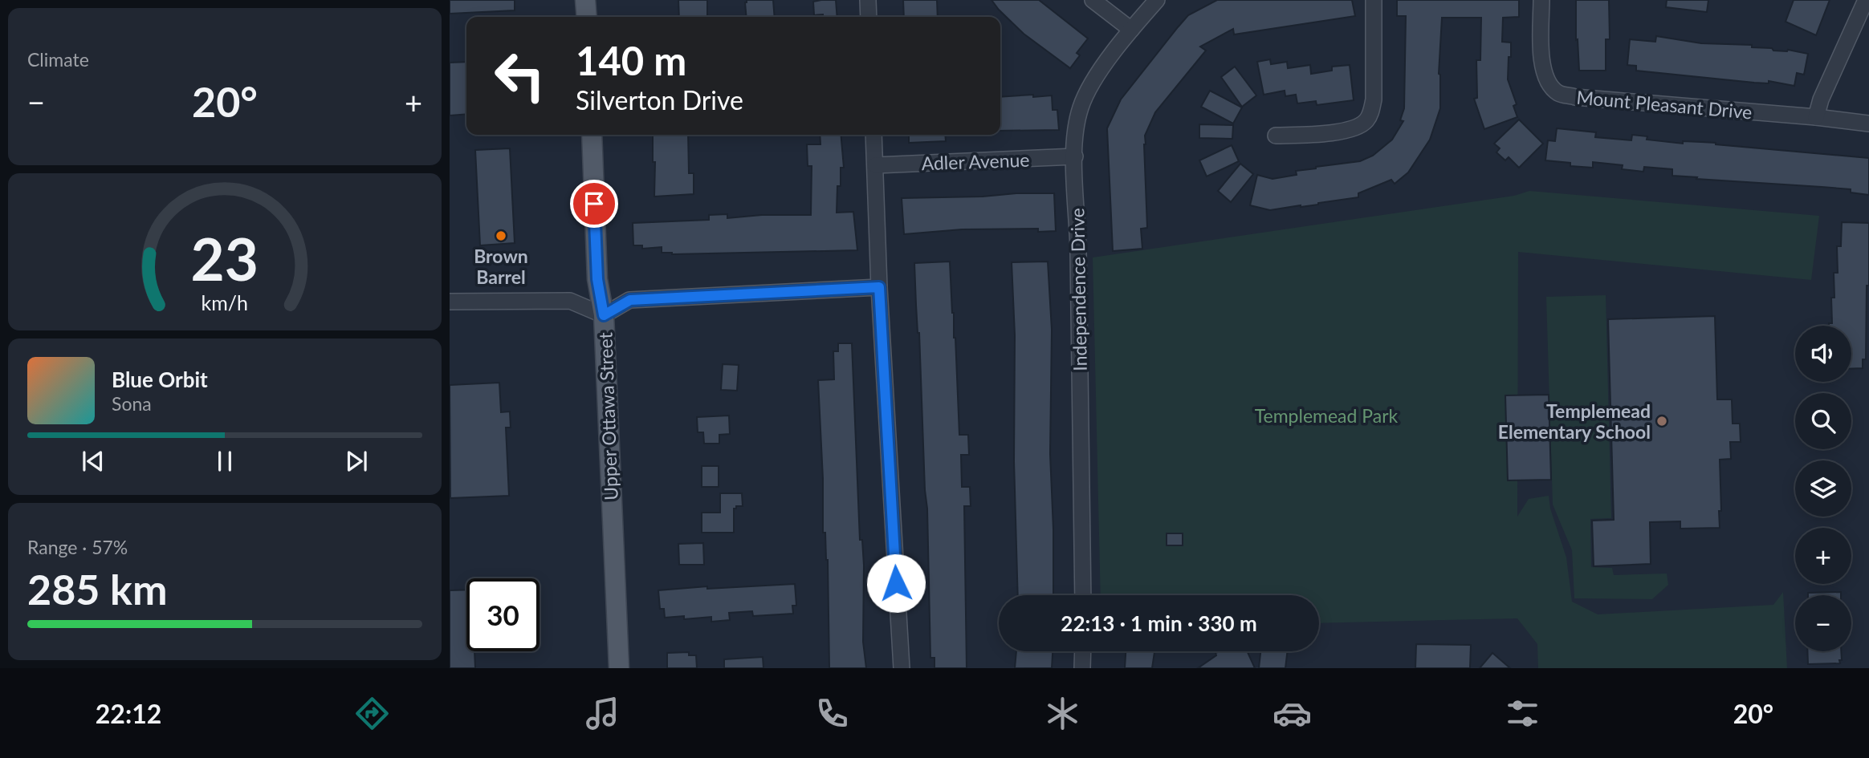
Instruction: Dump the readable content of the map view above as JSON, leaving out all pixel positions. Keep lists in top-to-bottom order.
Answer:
{
  "streets": {
    "main road": ["Upper Ottawa Street"],
    "street": ["Mount Pleasant Drive", "Adler Avenue", "Independence Drive"]
  },
  "crossings": [
    ["Adler Avenue", "Independence Drive"]
  ],
  "parks": ["Templemead Park"],
  "places": ["Brown Barrel", "Templemead Elementary School"],
  "page": {
    "tile": [
      "Climate",
      ["Range · 57%", "285 km"]
    ],
    "turn": ["140 m", "Silverton Drive"],
    "heat": ["−", "20°", "+"],
    "map_buttons": ["+", "−"],
    "song": ["Blue Orbit", "Sona"],
    "limit": "30",
    "trip": "22:13 · 1 min · 330 m",
    "tabs": ["22:12", "20°"],
    "gauge": ["23", "km/h"]
  }
}
